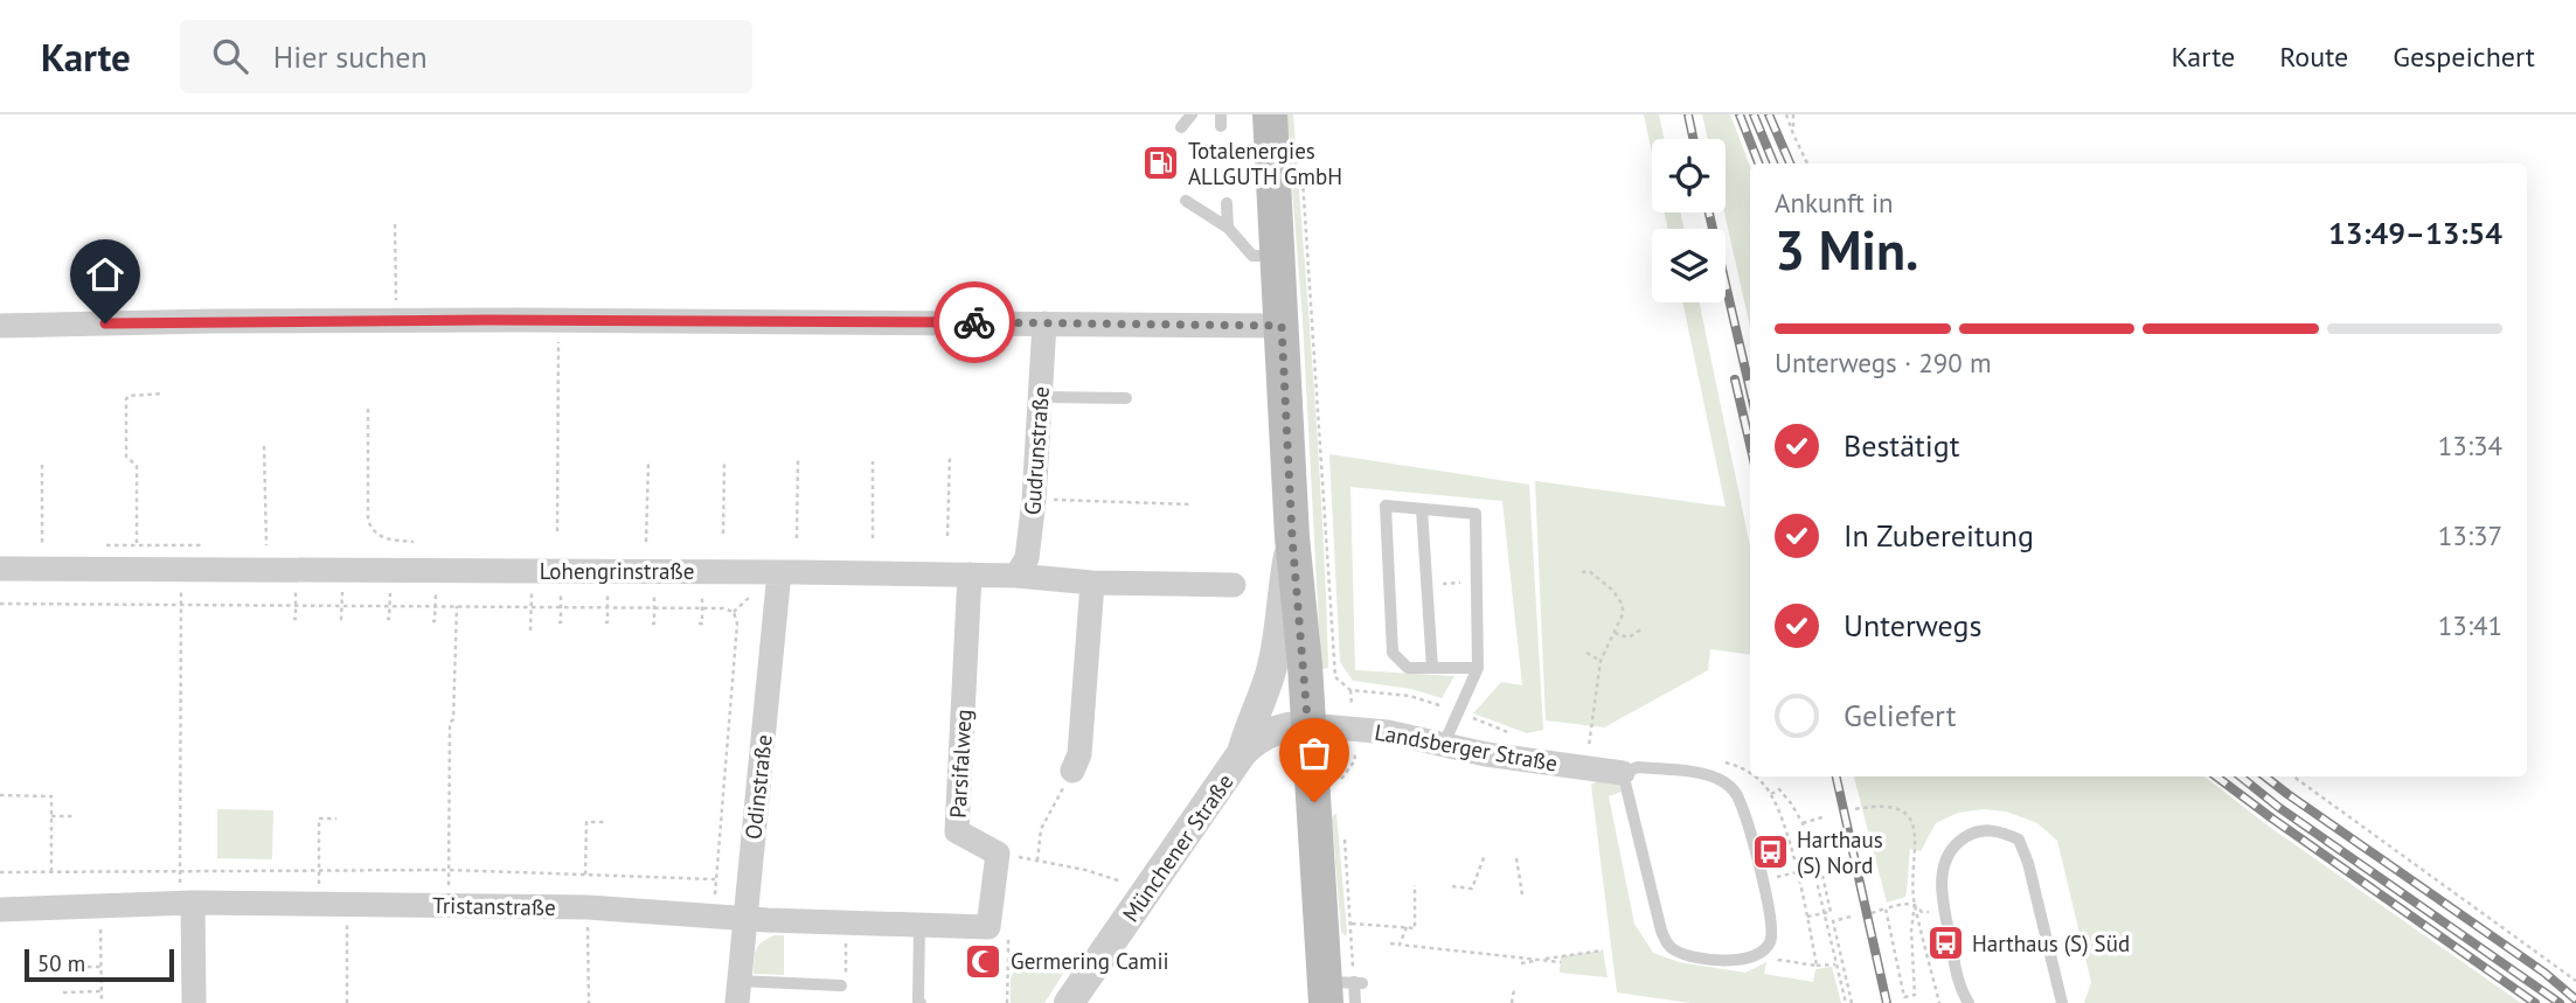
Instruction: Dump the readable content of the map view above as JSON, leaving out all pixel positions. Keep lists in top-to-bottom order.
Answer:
{
  "streets": {
    "street": [
      "Gudrunstraße",
      "Lohengrinstraße",
      "Landsberger Straße",
      "Parsifalweg",
      "Odinstraße",
      "Münchener Straße",
      "Tristanstraße"
    ]
  },
  "crossings": [
    ["Gudrunstraße", "Lohengrinstraße"],
    ["Lohengrinstraße", "Parsifalweg"],
    ["Lohengrinstraße", "Odinstraße"],
    ["Landsberger Straße", "Münchener Straße"],
    ["Parsifalweg", "Tristanstraße"],
    ["Odinstraße", "Tristanstraße"]
  ],
  "places": {
    "fuel station": ["Totalenergies ALLGUTH GmbH"],
    "bus stop": ["Harthaus (S) Nord", "Harthaus (S) Süd"],
    "mosque": ["Germering Camii"]
  },
  "scale_bar": "50 m",
  "page": {
    "header": "Karte",
    "search": "Hier suchen",
    "nav": ["Karte", "Route", "Gespeichert"],
    "heading": ["3 Min.", "Ankunft in", "13:49–13:54"],
    "bar": "Unterwegs · 290 m",
    "list": [
      ["Bestätigt", "13:34"],
      ["In Zubereitung", "13:37"],
      ["Unterwegs", "13:41"],
      "Geliefert"
    ],
    "scale": "50 m"
  }
}
